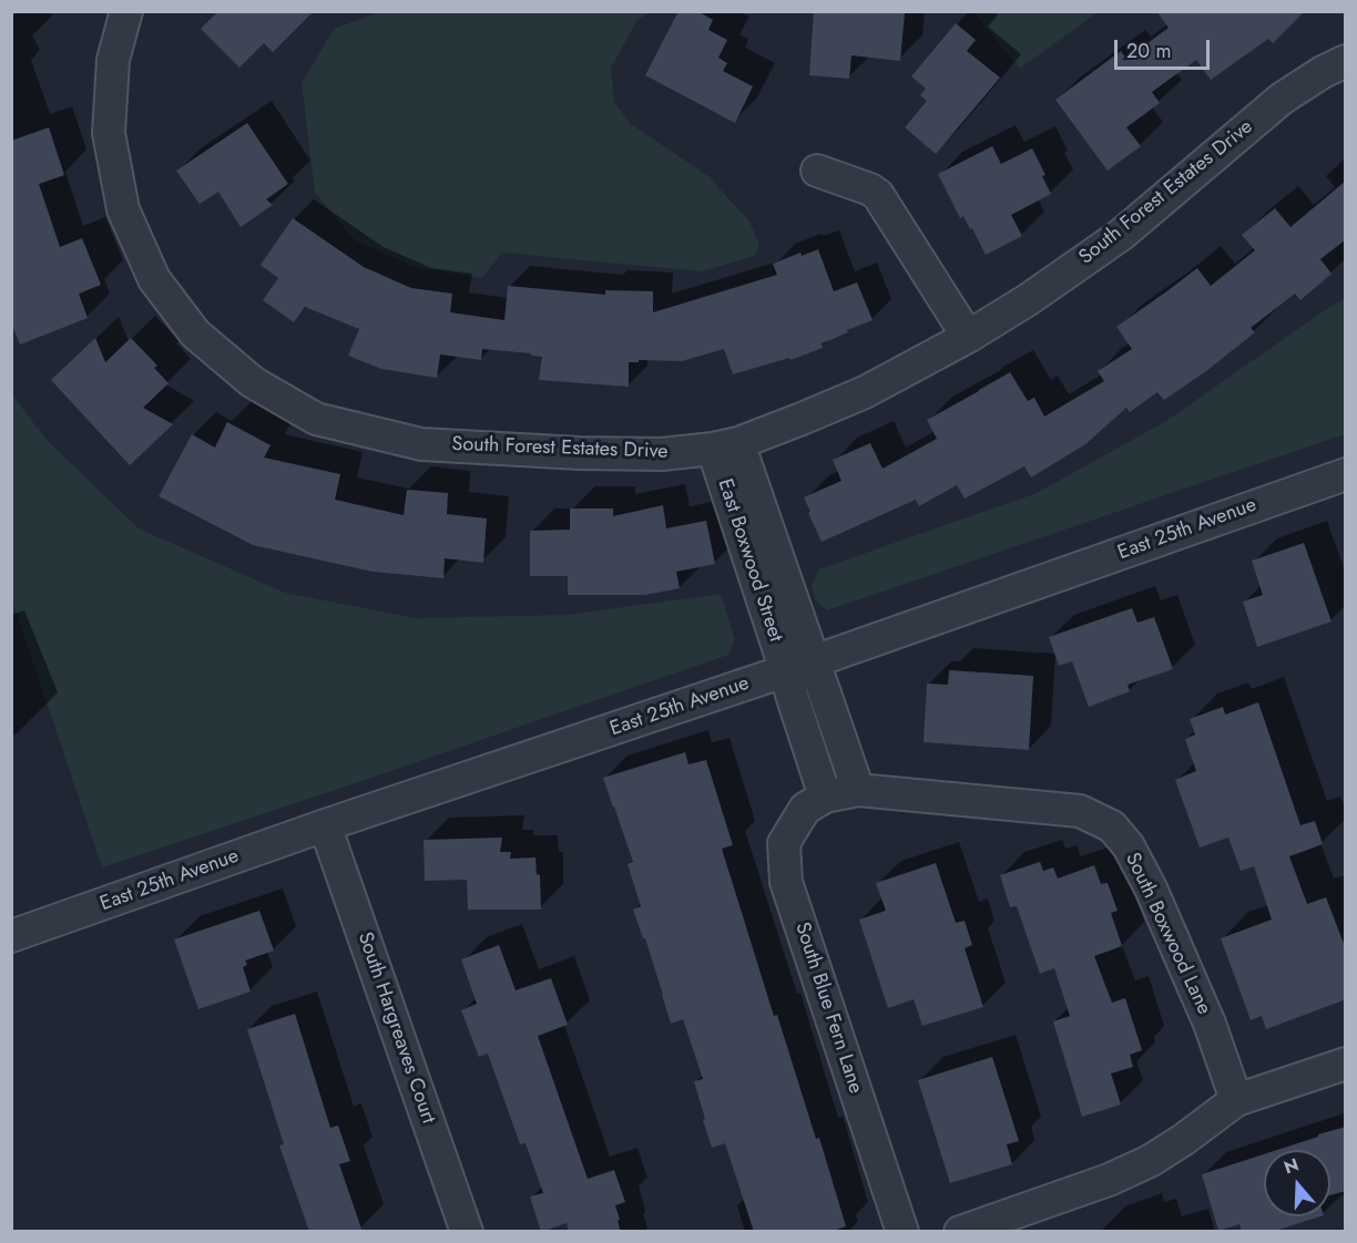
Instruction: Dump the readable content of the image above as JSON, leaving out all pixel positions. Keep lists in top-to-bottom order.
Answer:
{
  "streets": {
    "street": [
      "South Forest Estates Drive",
      "East 25th Avenue",
      "East Boxwood Street",
      "South Boxwood Lane",
      "South Blue Fern Lane",
      "South Hargreaves Court"
    ]
  },
  "crossings": [
    ["South Forest Estates Drive", "East Boxwood Street"],
    ["East 25th Avenue", "East Boxwood Street"],
    ["East 25th Avenue", "South Hargreaves Court"],
    ["South Boxwood Lane", "South Blue Fern Lane"]
  ],
  "scale_bar": "20 m",
  "north": "top"
}
